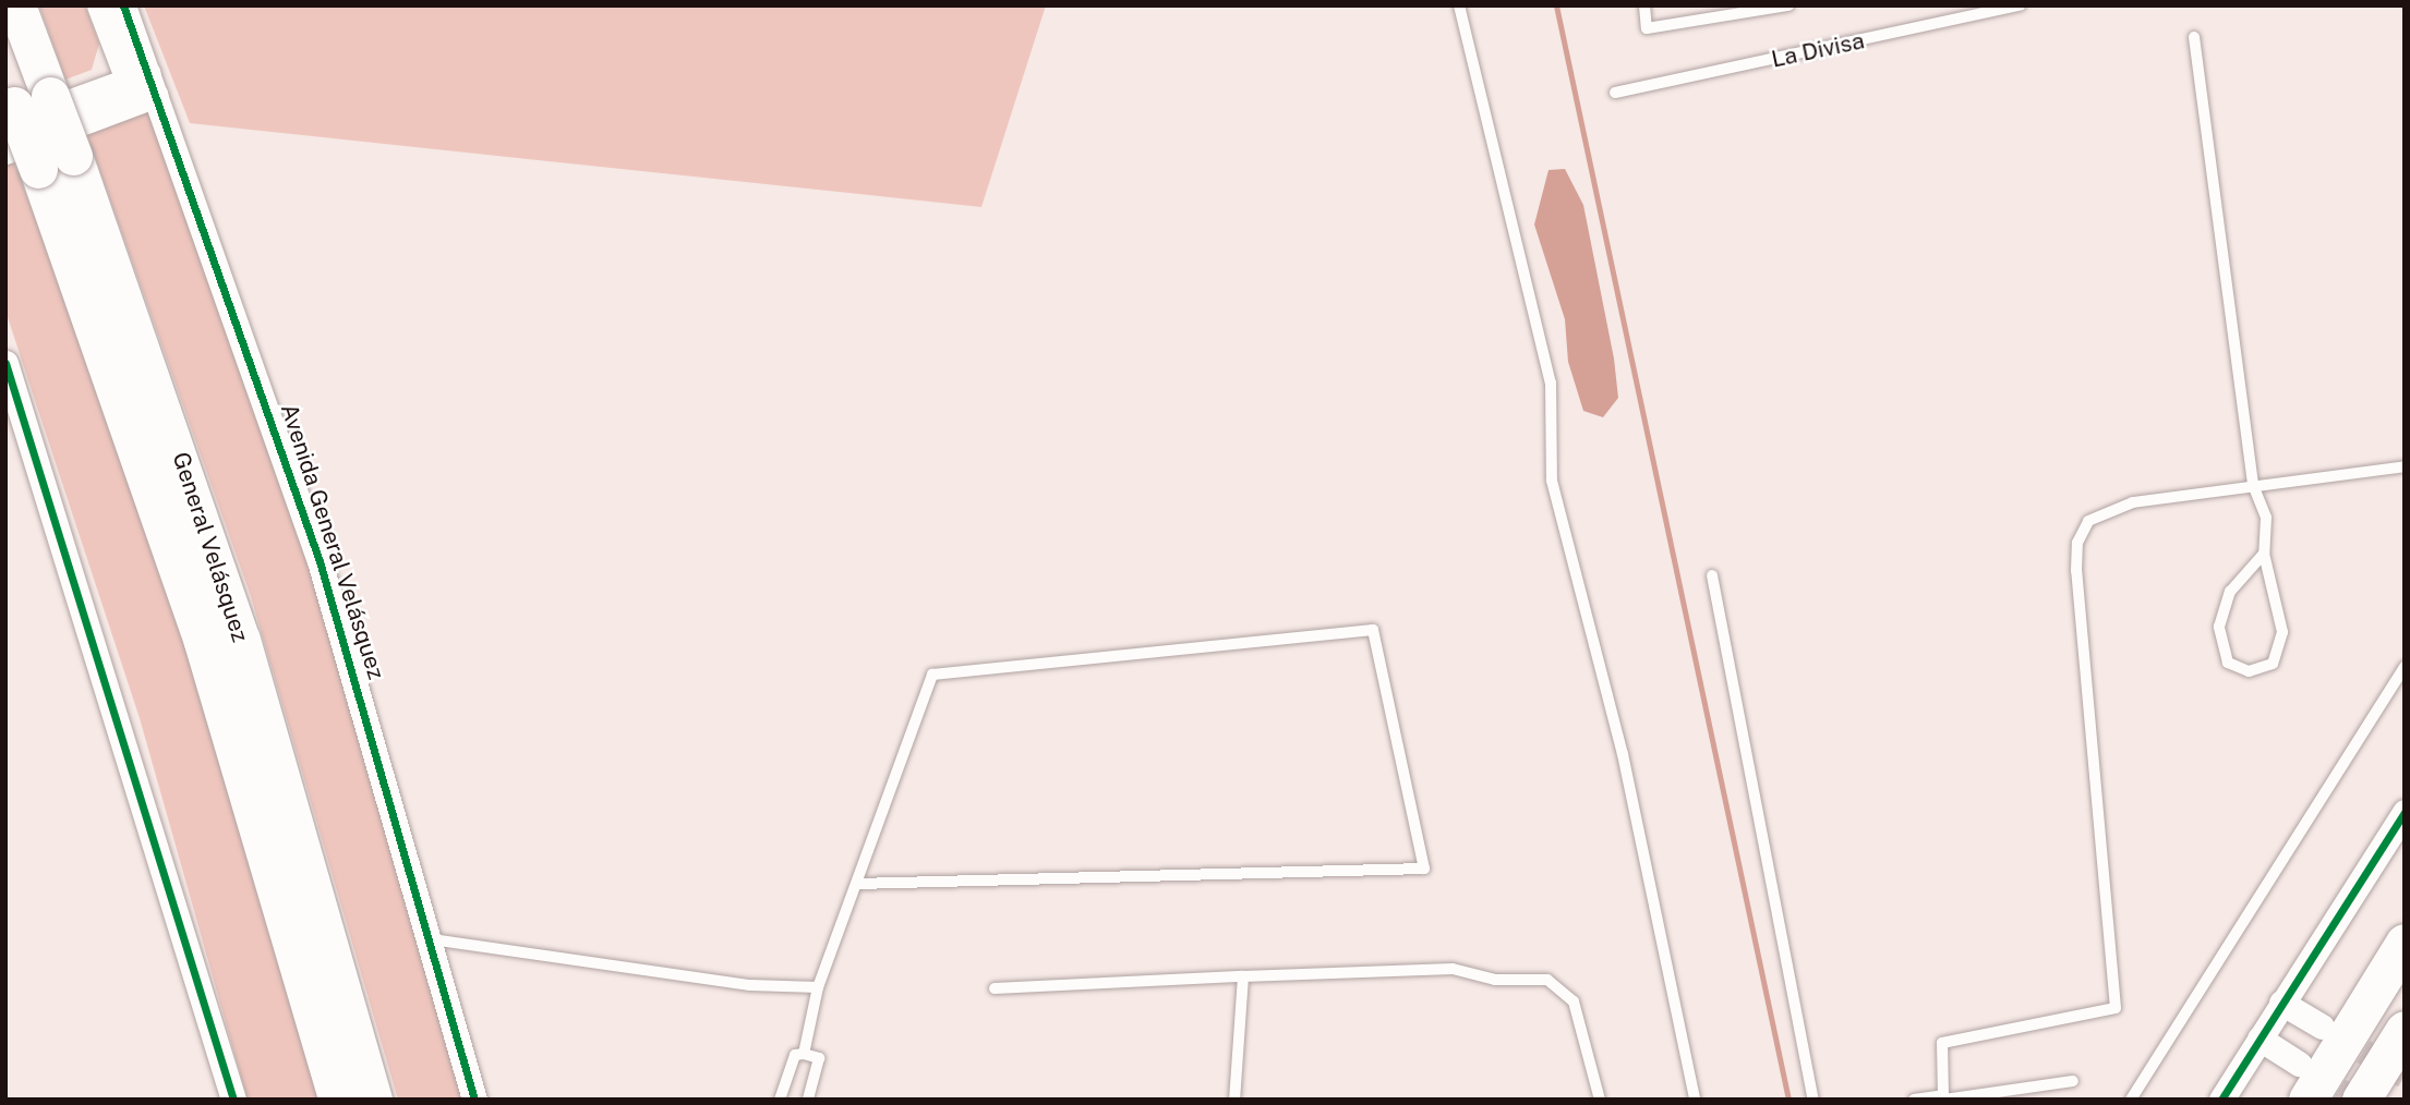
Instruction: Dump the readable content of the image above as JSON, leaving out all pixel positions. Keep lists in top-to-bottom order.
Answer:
{
  "streets": {
    "highway": ["General Velásquez"],
    "street": ["Avenida General Velásquez"],
    "lane": ["La Divisa"]
  }
}
